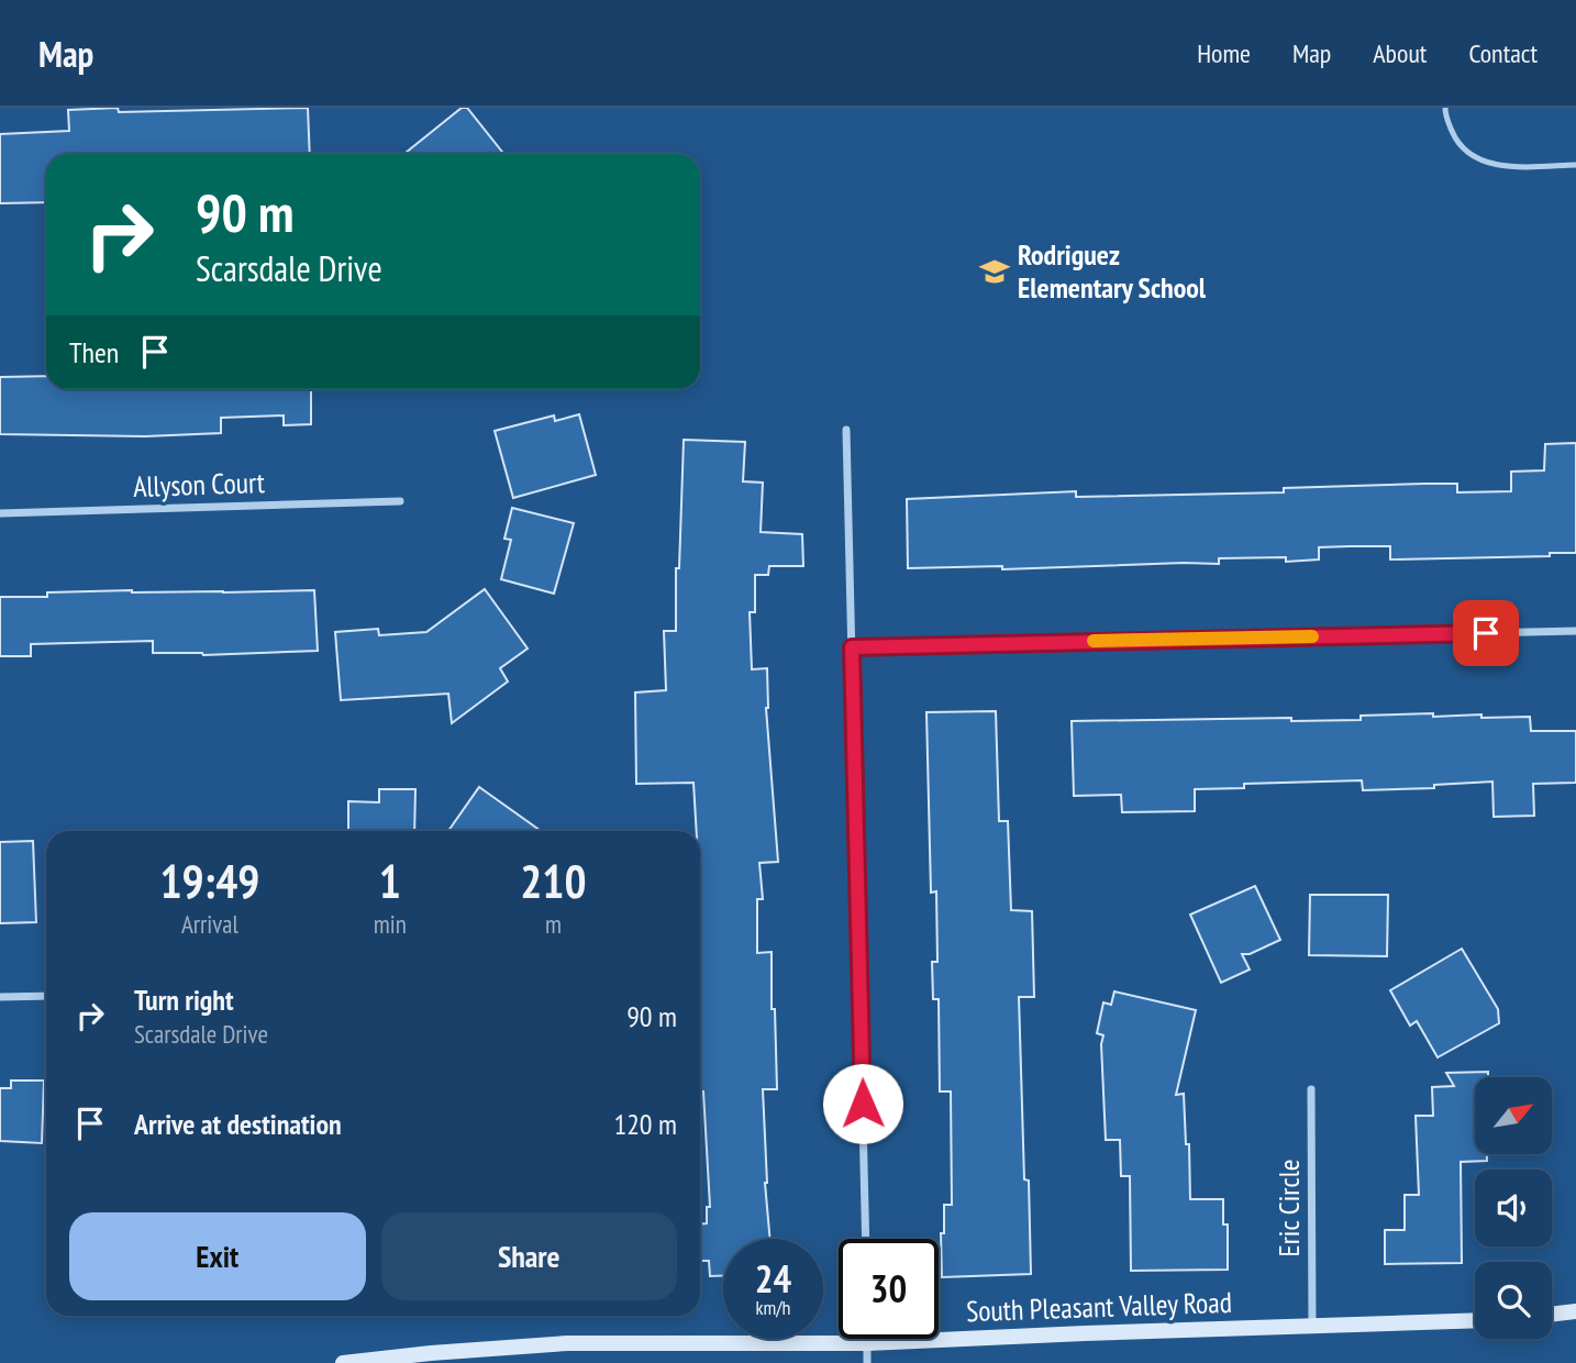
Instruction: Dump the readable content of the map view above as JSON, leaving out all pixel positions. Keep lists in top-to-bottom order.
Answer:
{
  "streets": {
    "street": ["Allyson Court", "Eric Circle", "South Pleasant Valley Road"]
  },
  "crossings": [
    ["Eric Circle", "South Pleasant Valley Road"]
  ],
  "places": {
    "school or university": ["Rodriguez Elementary School"]
  },
  "north": "top right",
  "page": {
    "header": "Map",
    "nav": [
      "Home",
      "Map",
      "About",
      "Contact"
    ],
    "turn": ["90 m", "Scarsdale Drive"],
    "then": "Then",
    "eta": [
      "19:49",
      "Arrival",
      "1",
      "min",
      "210",
      "m"
    ],
    "list": [
      {
        "name": "Turn right",
        "note": "Scarsdale Drive",
        "value": "90 m"
      },
      {
        "name": "Arrive at destination",
        "value": "120 m"
      }
    ],
    "buttons": ["Exit", "Share"],
    "speed": "24 km/h",
    "limit": "30"
  }
}
